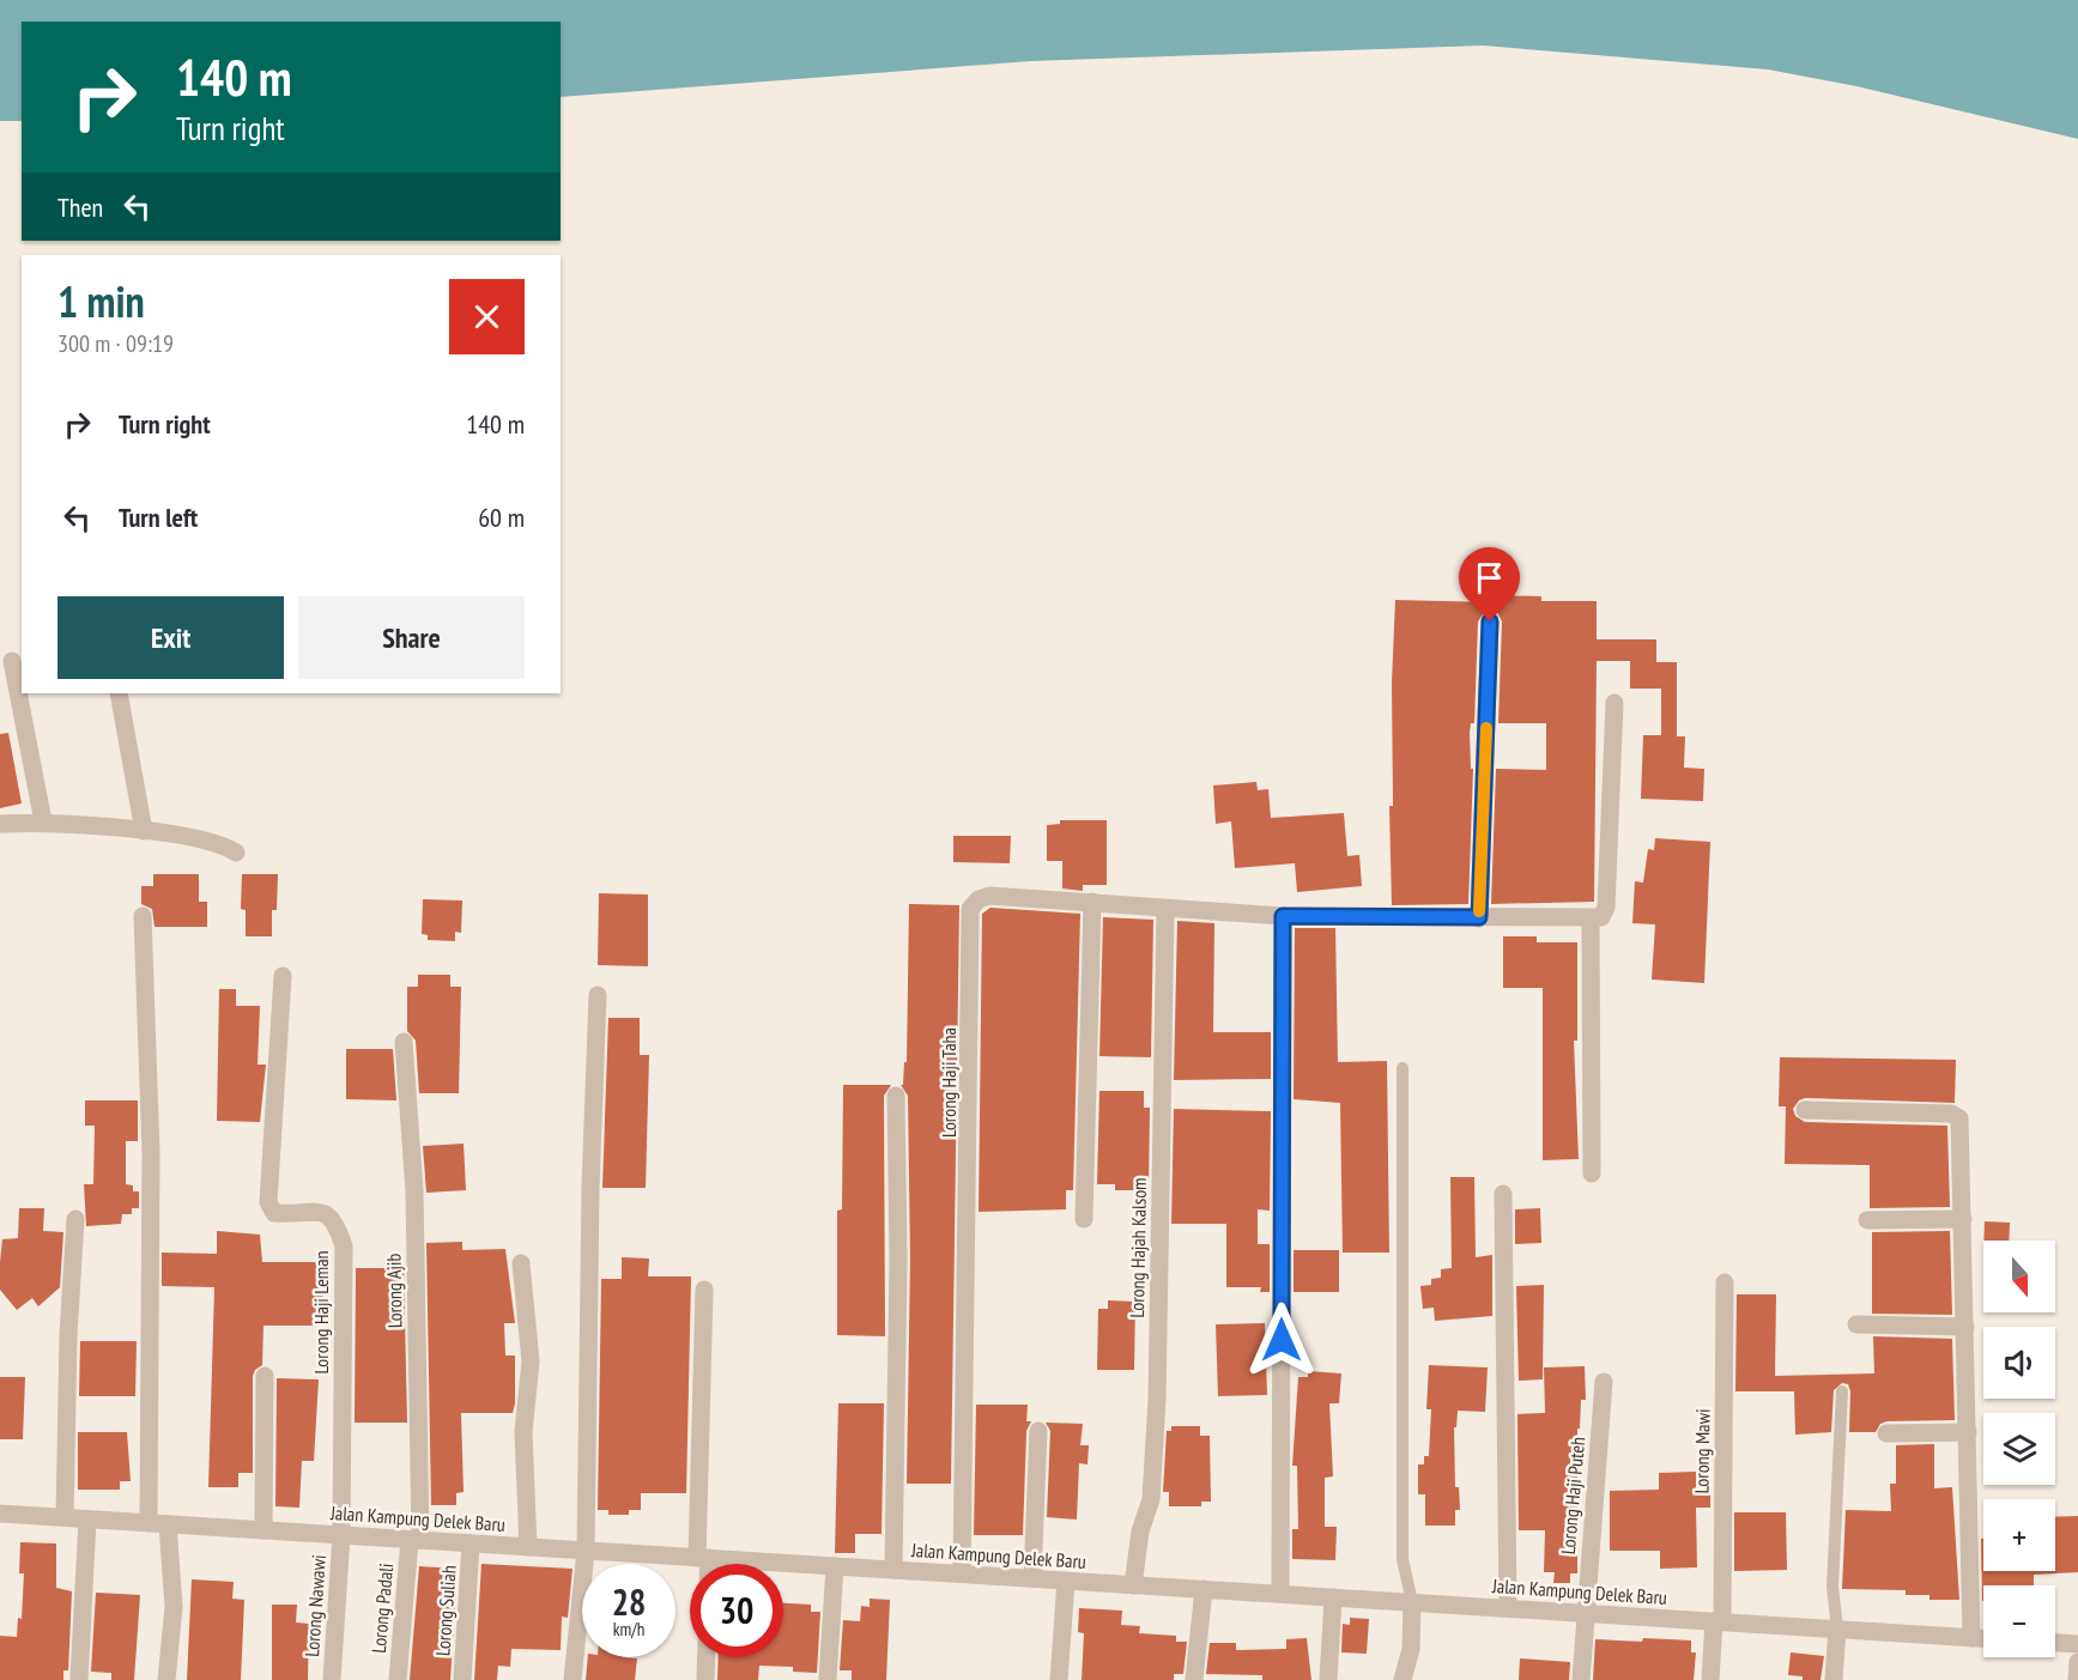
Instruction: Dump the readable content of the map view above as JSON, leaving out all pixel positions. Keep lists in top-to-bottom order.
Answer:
{
  "streets": {
    "street": [
      "Lorong Haji Taha",
      "Lorong Hajah Kalsom",
      "Lorong Ajib",
      "Lorong Haji Leman",
      "Lorong Mawi",
      "Lorong Haji Puteh",
      "Jalan Kampung Delek Baru",
      "Lorong Nawawi",
      "Lorong Padali",
      "Lorong Suliah"
    ]
  },
  "crossings": [
    ["Lorong Haji Taha", "Lorong Hajah Kalsom"],
    ["Lorong Haji Taha", "Jalan Kampung Delek Baru"],
    ["Lorong Hajah Kalsom", "Jalan Kampung Delek Baru"],
    ["Lorong Ajib", "Jalan Kampung Delek Baru"],
    ["Lorong Ajib", "Lorong Padali"],
    ["Lorong Haji Leman", "Jalan Kampung Delek Baru"],
    ["Lorong Haji Leman", "Lorong Nawawi"],
    ["Lorong Mawi", "Jalan Kampung Delek Baru"],
    ["Lorong Haji Puteh", "Jalan Kampung Delek Baru"],
    ["Jalan Kampung Delek Baru", "Lorong Nawawi"],
    ["Jalan Kampung Delek Baru", "Lorong Padali"],
    ["Jalan Kampung Delek Baru", "Lorong Suliah"]
  ],
  "north": "bottom",
  "page": {
    "turn": ["140 m", "Turn right"],
    "then": "Then",
    "heading": ["1 min", "300 m · 09:19"],
    "list": [
      {
        "name": "Turn right",
        "value": "140 m"
      },
      {
        "name": "Turn left",
        "value": "60 m"
      }
    ],
    "buttons": ["Exit", "Share"],
    "map_buttons": ["+", "−"],
    "speed": "28 km/h",
    "limit": "30"
  }
}
